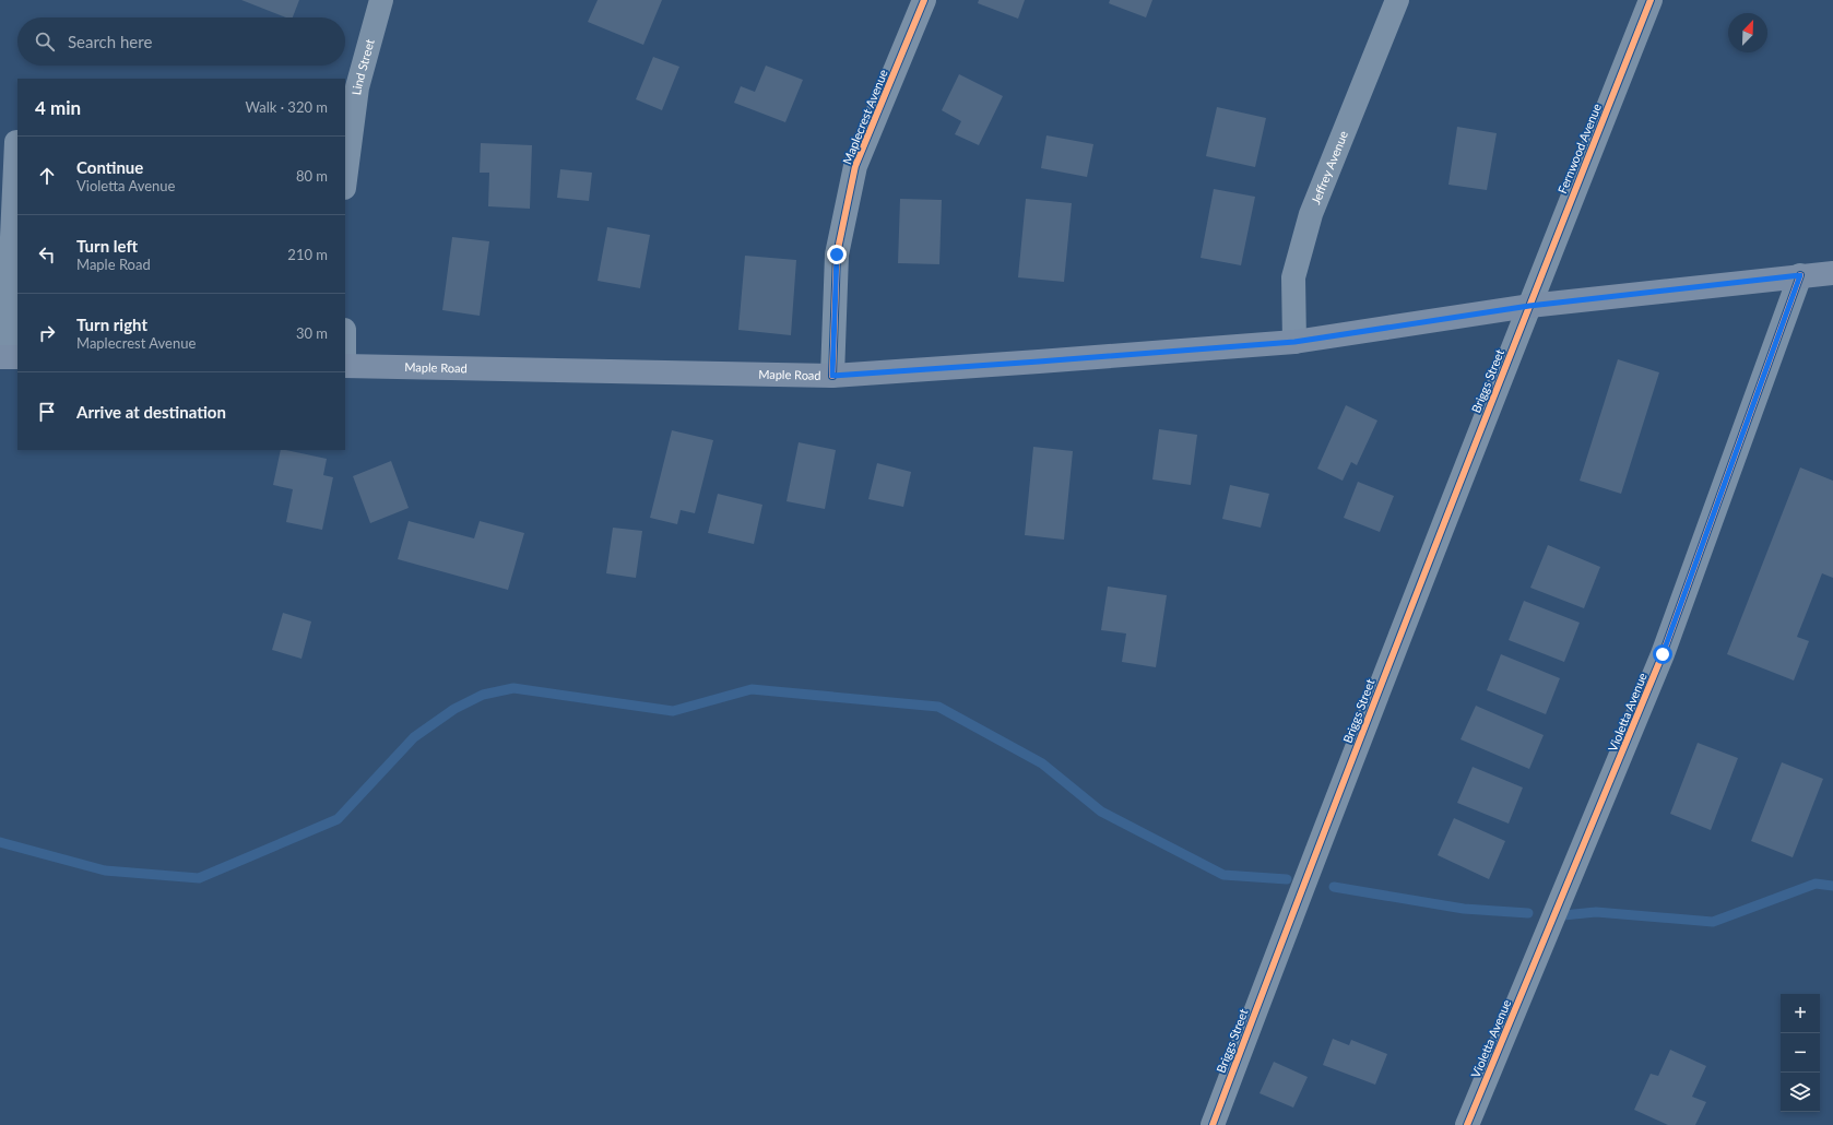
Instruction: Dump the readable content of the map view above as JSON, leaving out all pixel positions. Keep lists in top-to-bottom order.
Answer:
{
  "streets": {
    "main road": ["Maple Road"],
    "street": [
      "Lind Street",
      "Maplecrest Avenue",
      "Fernwood Avenue",
      "Jeffrey Avenue",
      "Briggs Street",
      "Violetta Avenue"
    ]
  },
  "crossings": [
    ["Maplecrest Avenue", "Maple Road"],
    ["Fernwood Avenue", "Maple Road"],
    ["Fernwood Avenue", "Briggs Street"],
    ["Jeffrey Avenue", "Maple Road"],
    ["Maple Road", "Briggs Street"],
    ["Maple Road", "Violetta Avenue"]
  ],
  "north": "top right",
  "page": {
    "search": "Search here",
    "heading": ["4 min", "Walk · 320 m"],
    "list": [
      ["Continue", "Violetta Avenue", "80 m"],
      ["Turn left", "Maple Road", "210 m"],
      ["Turn right", "Maplecrest Avenue", "30 m"],
      "Arrive at destination"
    ],
    "map_buttons": ["+", "−"]
  }
}
